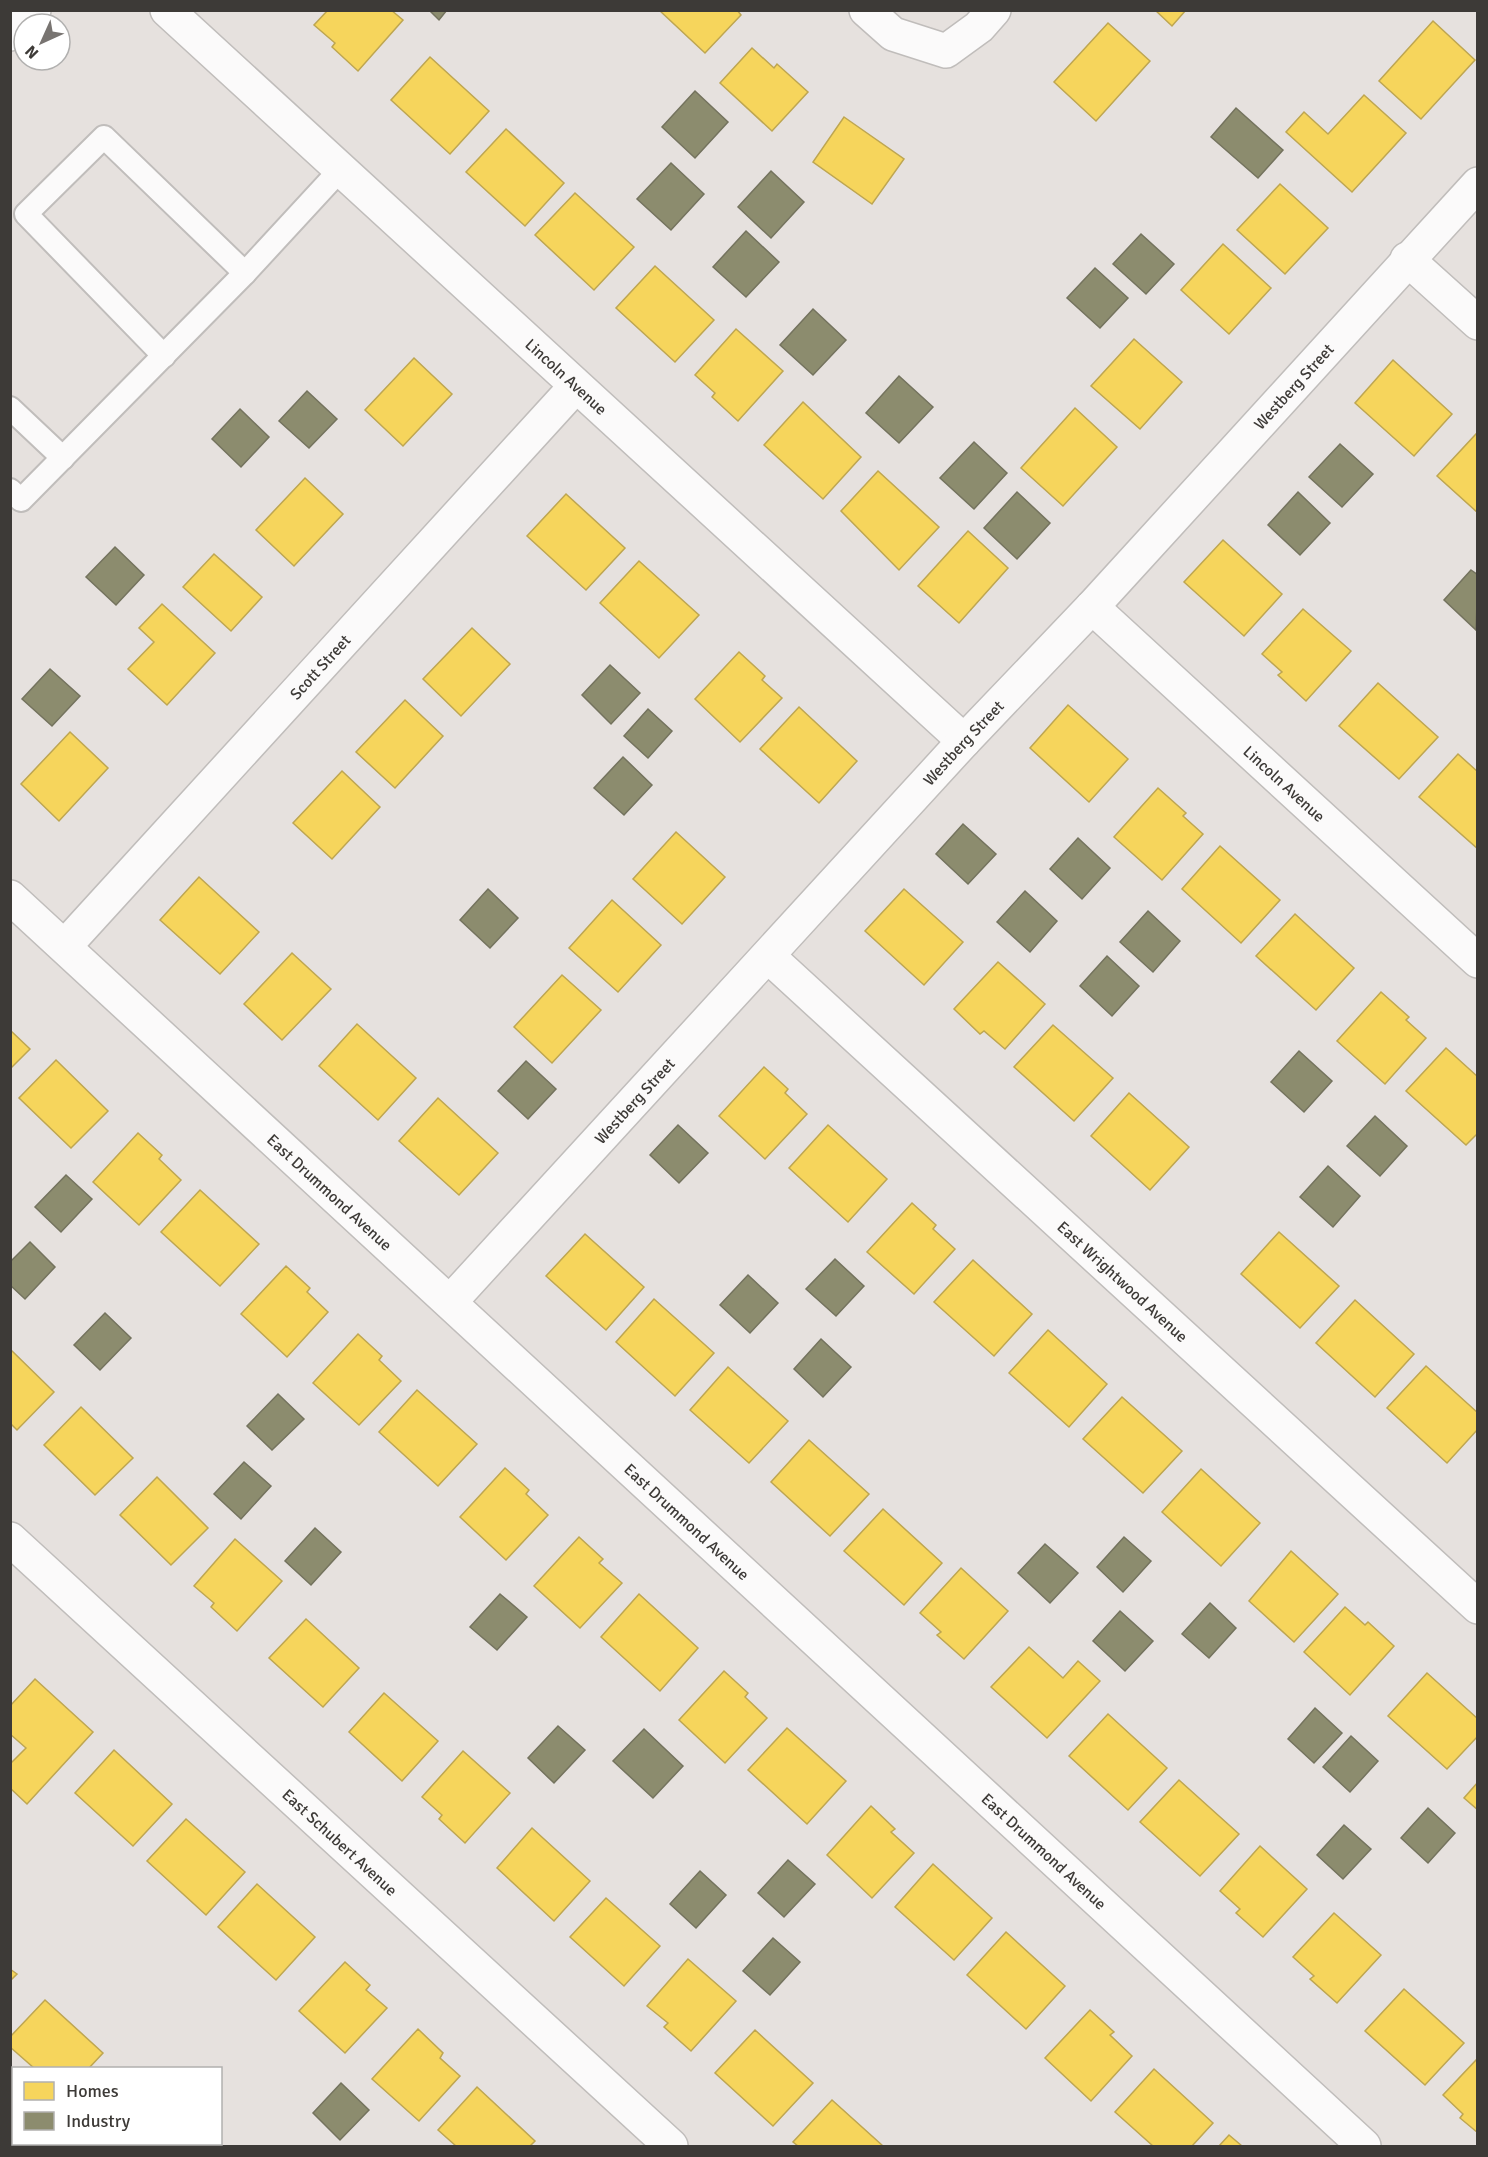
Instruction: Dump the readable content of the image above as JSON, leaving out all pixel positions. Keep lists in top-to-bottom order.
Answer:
{
  "streets": {
    "street": [
      "Lincoln Avenue",
      "Westberg Street",
      "Scott Street",
      "East Drummond Avenue",
      "East Wrightwood Avenue",
      "East Schubert Avenue"
    ]
  },
  "crossings": [
    ["Lincoln Avenue", "Westberg Street"],
    ["Lincoln Avenue", "Scott Street"],
    ["Westberg Street", "East Drummond Avenue"],
    ["Westberg Street", "East Wrightwood Avenue"],
    ["Scott Street", "East Drummond Avenue"]
  ],
  "legend": ["Homes", "Industry"],
  "north": "bottom left"
}
